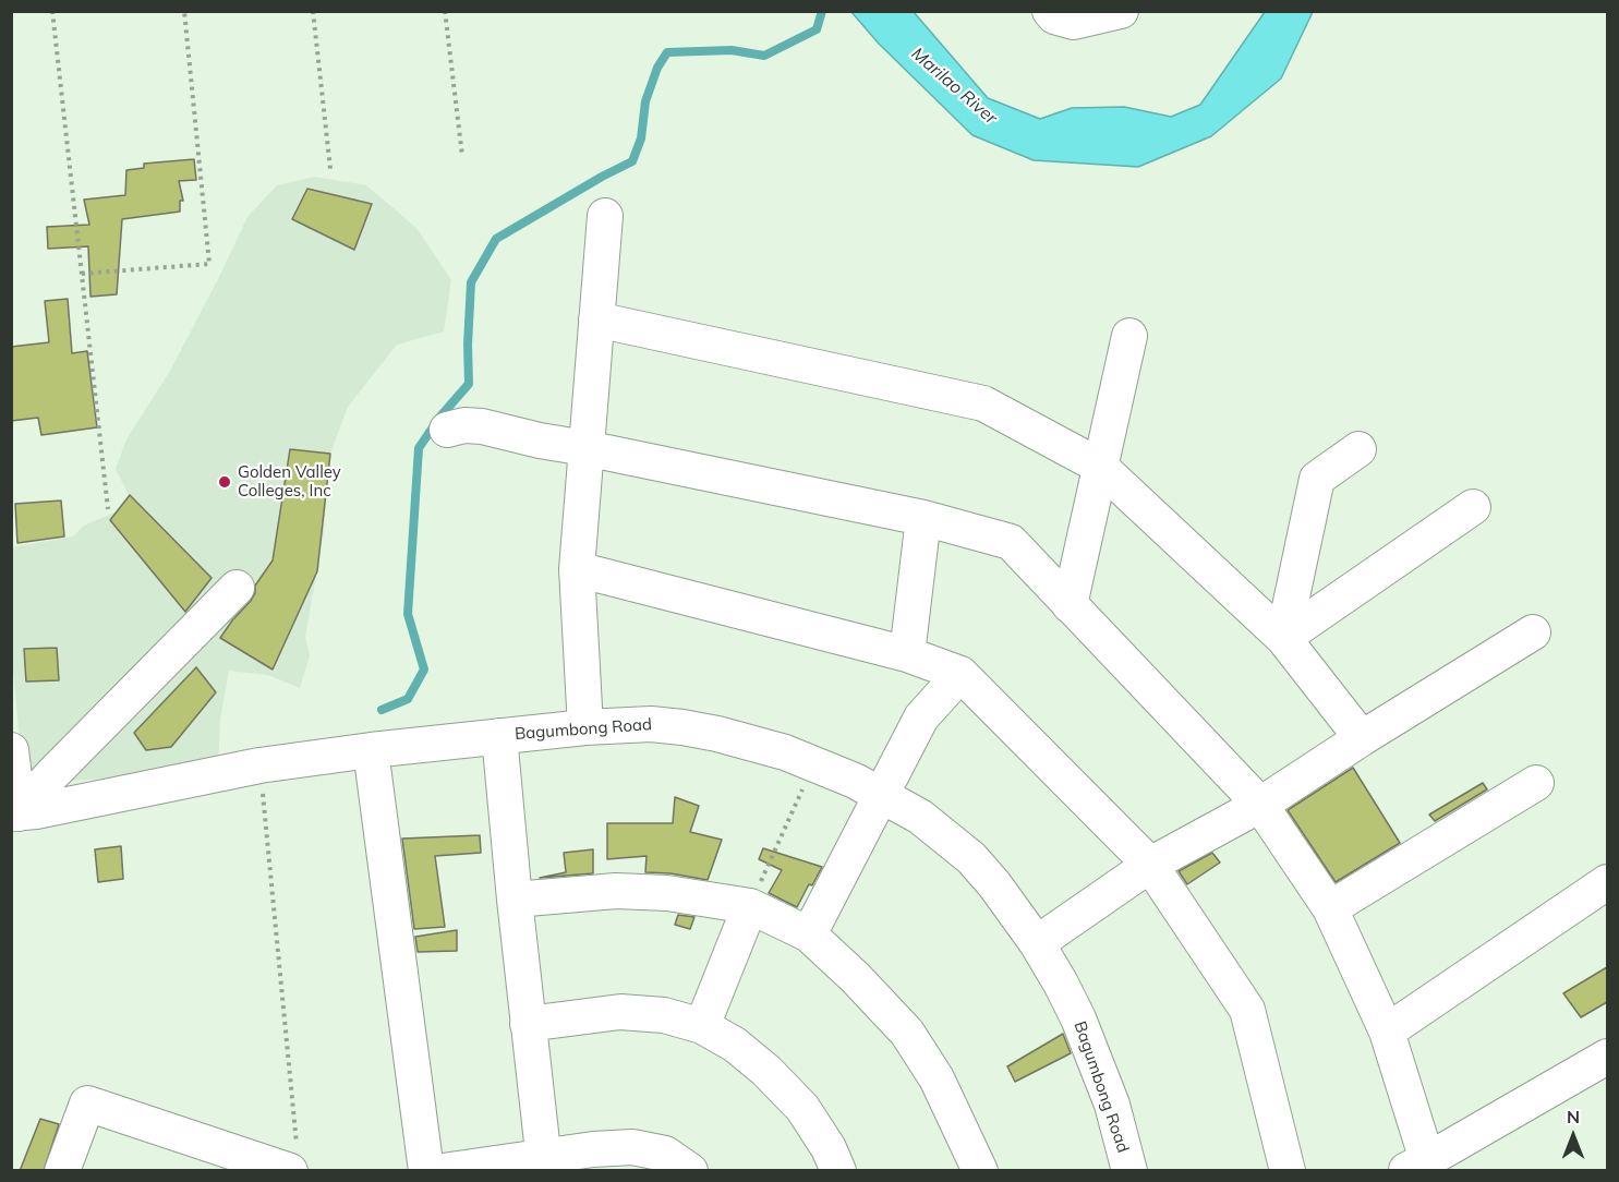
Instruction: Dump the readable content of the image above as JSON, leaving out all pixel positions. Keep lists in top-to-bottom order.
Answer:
{
  "streets": {
    "street": ["Bagumbong Road"]
  },
  "water": ["Marilao River"],
  "places": ["Golden Valley Colleges, Inc"],
  "north": "top"
}
